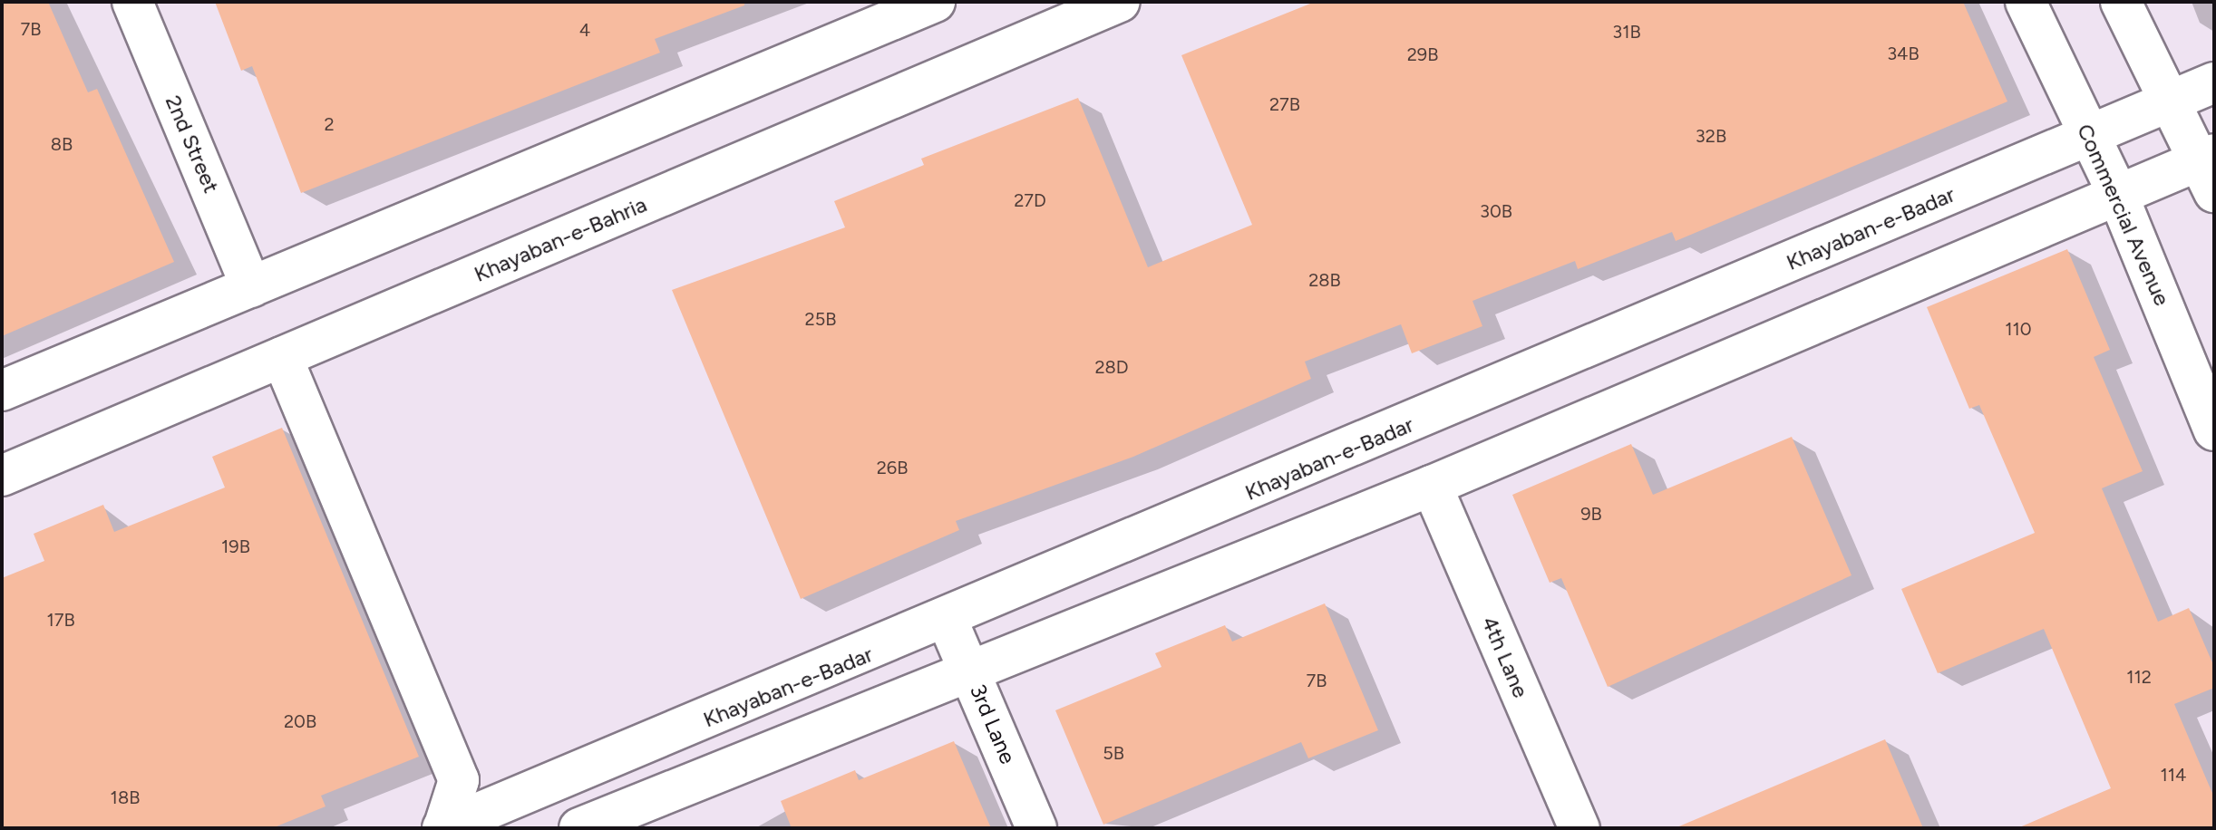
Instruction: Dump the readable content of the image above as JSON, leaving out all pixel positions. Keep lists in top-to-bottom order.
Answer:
{
  "streets": {
    "main road": [
      "2nd Street",
      "Commercial Avenue",
      "Khayaban-e-Badar",
      "Khayaban-e-Bahria",
      "4th Lane",
      "3rd Lane"
    ]
  },
  "crossings": [
    ["Commercial Avenue", "Khayaban-e-Badar"],
    ["Khayaban-e-Badar", "3rd Lane"]
  ],
  "house_numbers": [
    "7B",
    "4",
    "31B",
    "34B",
    "29B",
    "27B",
    "2",
    "32B",
    "8B",
    "27D",
    "30B",
    "28B",
    "25B",
    "110",
    "28D",
    "26B",
    "9B",
    "19B",
    "17B",
    "112",
    "7B",
    "20B",
    "5B",
    "114",
    "18B"
  ]
}
